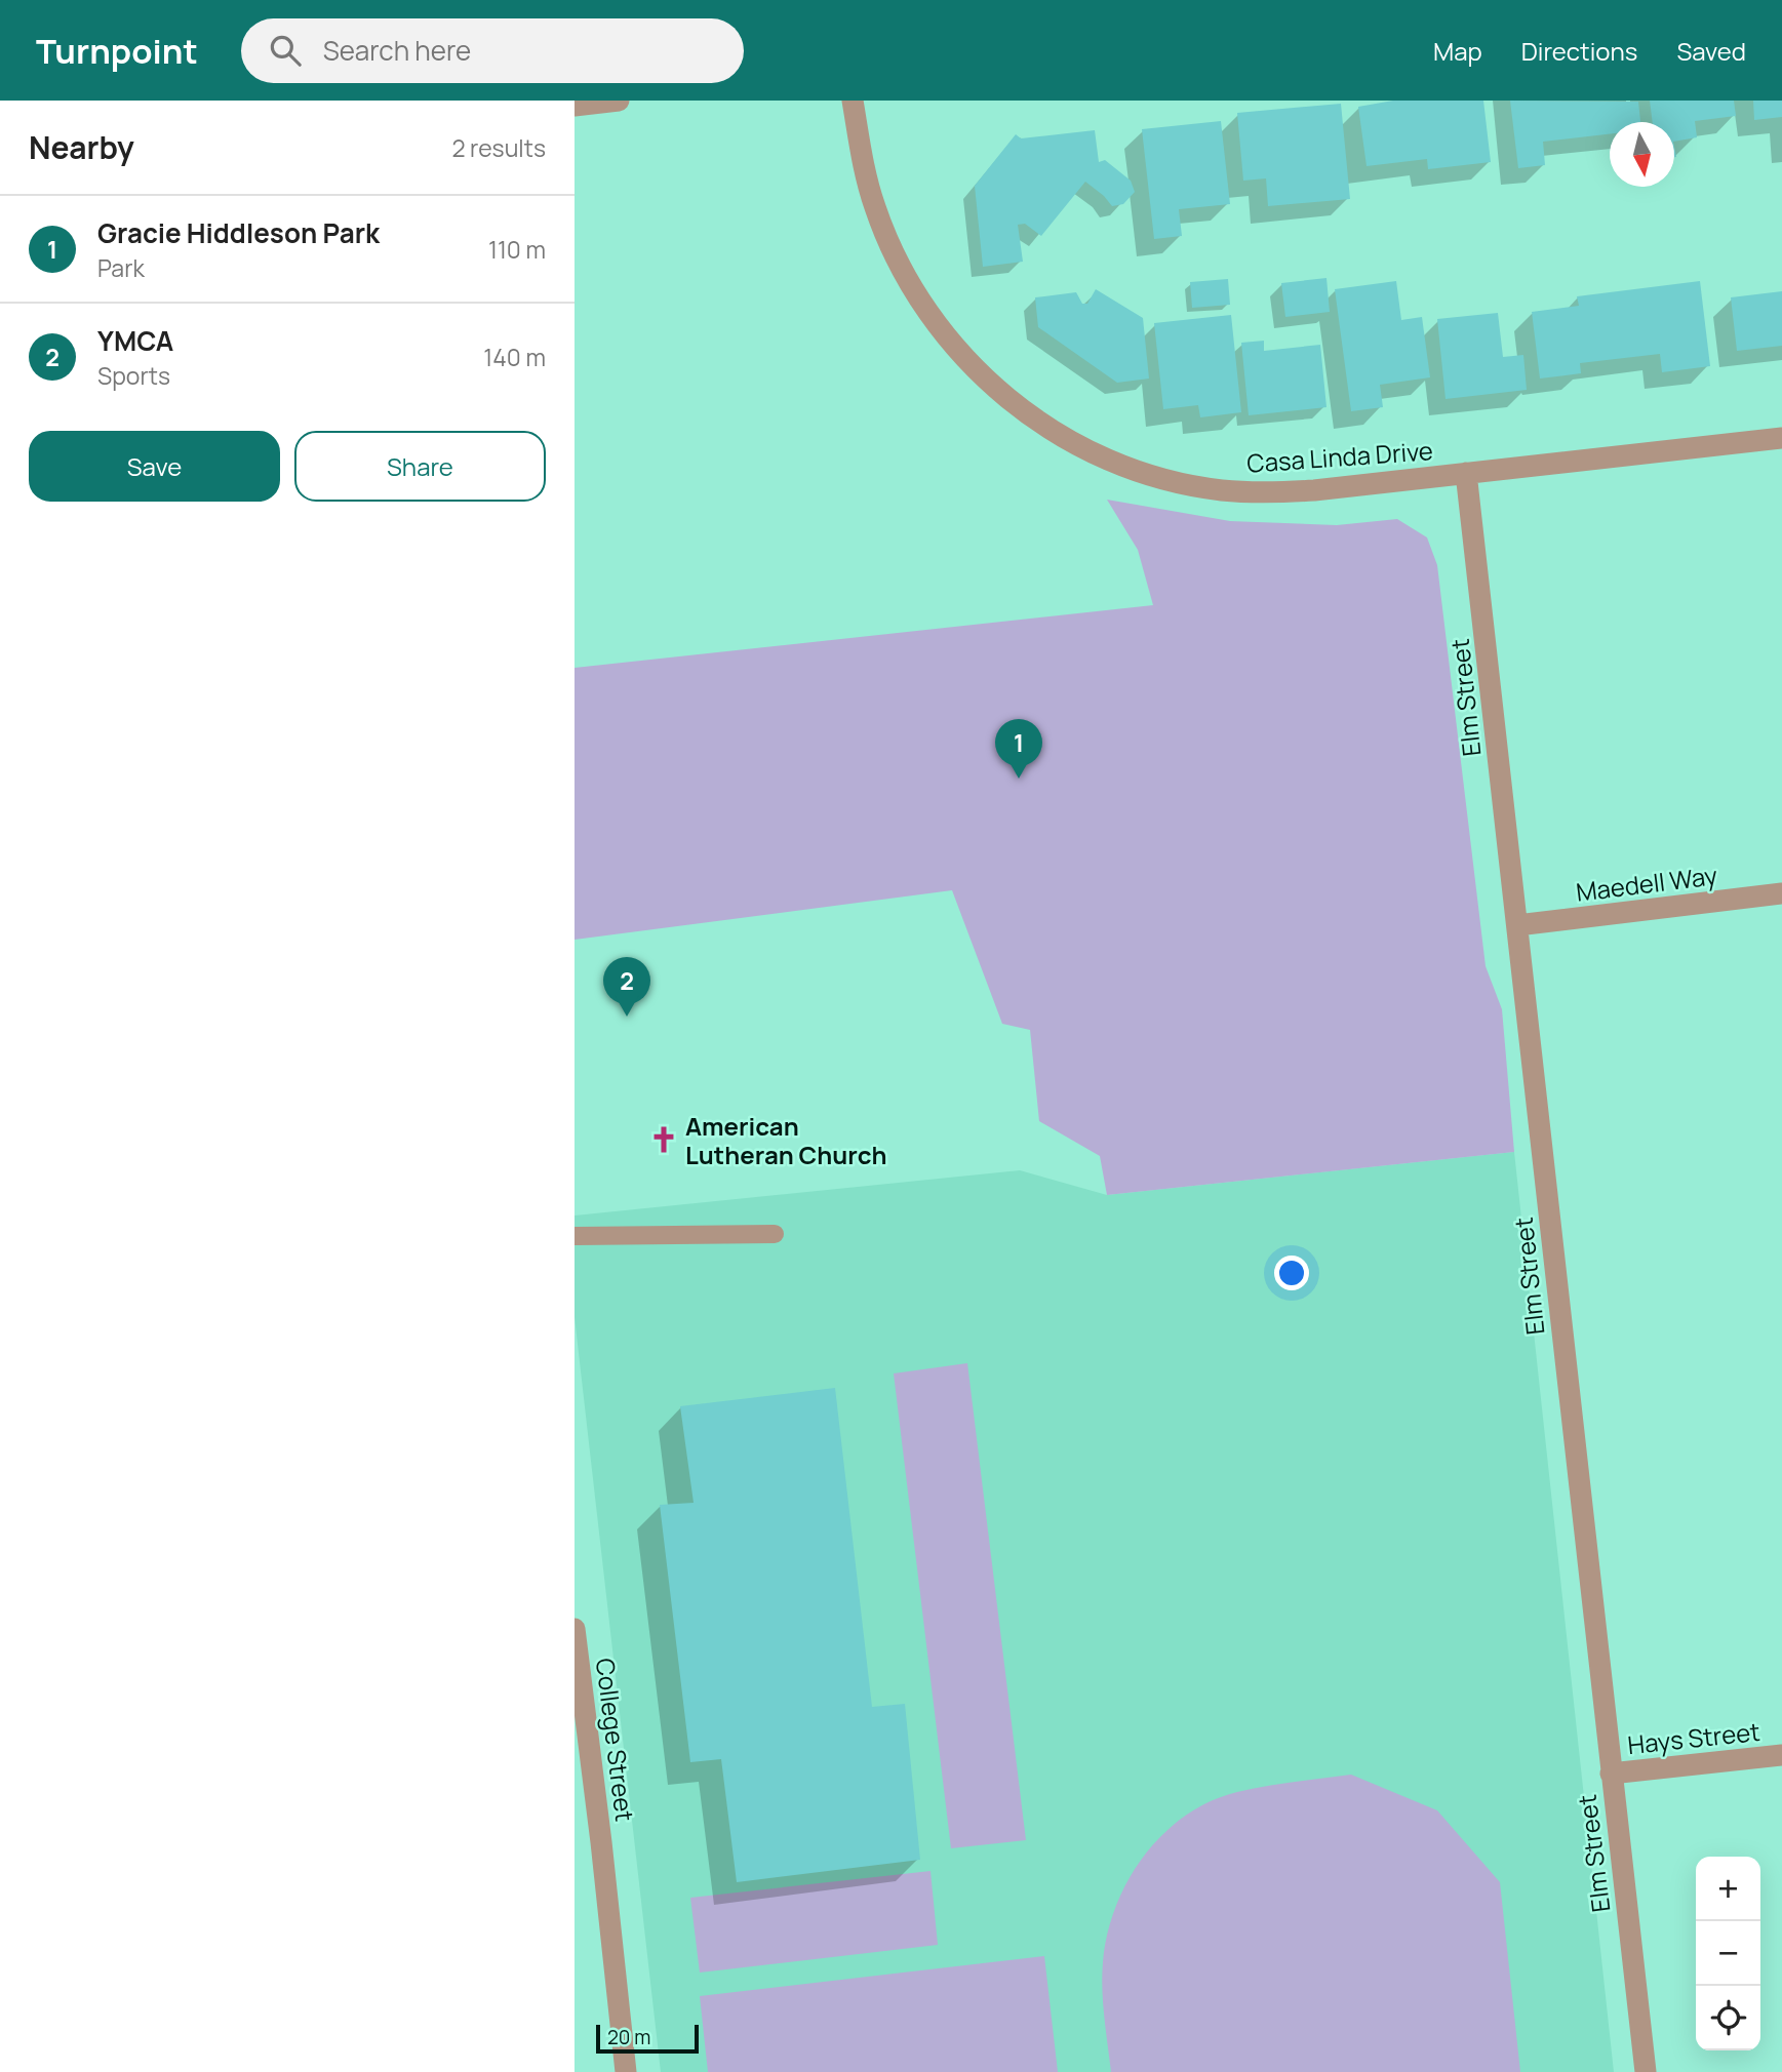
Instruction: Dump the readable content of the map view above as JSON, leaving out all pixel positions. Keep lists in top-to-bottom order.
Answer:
{
  "streets": {
    "street": [
      "Casa Linda Drive",
      "Elm Street",
      "Maedell Way",
      "Hays Street",
      "College Street"
    ]
  },
  "crossings": [
    ["Casa Linda Drive", "Elm Street"],
    ["Elm Street", "Maedell Way"],
    ["Elm Street", "Hays Street"]
  ],
  "places": {
    "church": ["American Lutheran Church"]
  },
  "scale_bar": "20 m",
  "north": "bottom",
  "page": {
    "header": "Turnpoint",
    "search": "Search here",
    "nav": ["Map", "Directions", "Saved"],
    "heading": ["Nearby", "2 results"],
    "list": [
      {
        "mark": "1",
        "name": "Gracie Hiddleson Park",
        "note": "Park",
        "value": "110 m"
      },
      {
        "mark": "2",
        "name": "YMCA",
        "note": "Sports",
        "value": "140 m"
      }
    ],
    "buttons": ["Save", "Share"],
    "pins": ["1", "2"],
    "map_buttons": ["+", "−"],
    "scale": "20 m"
  }
}
